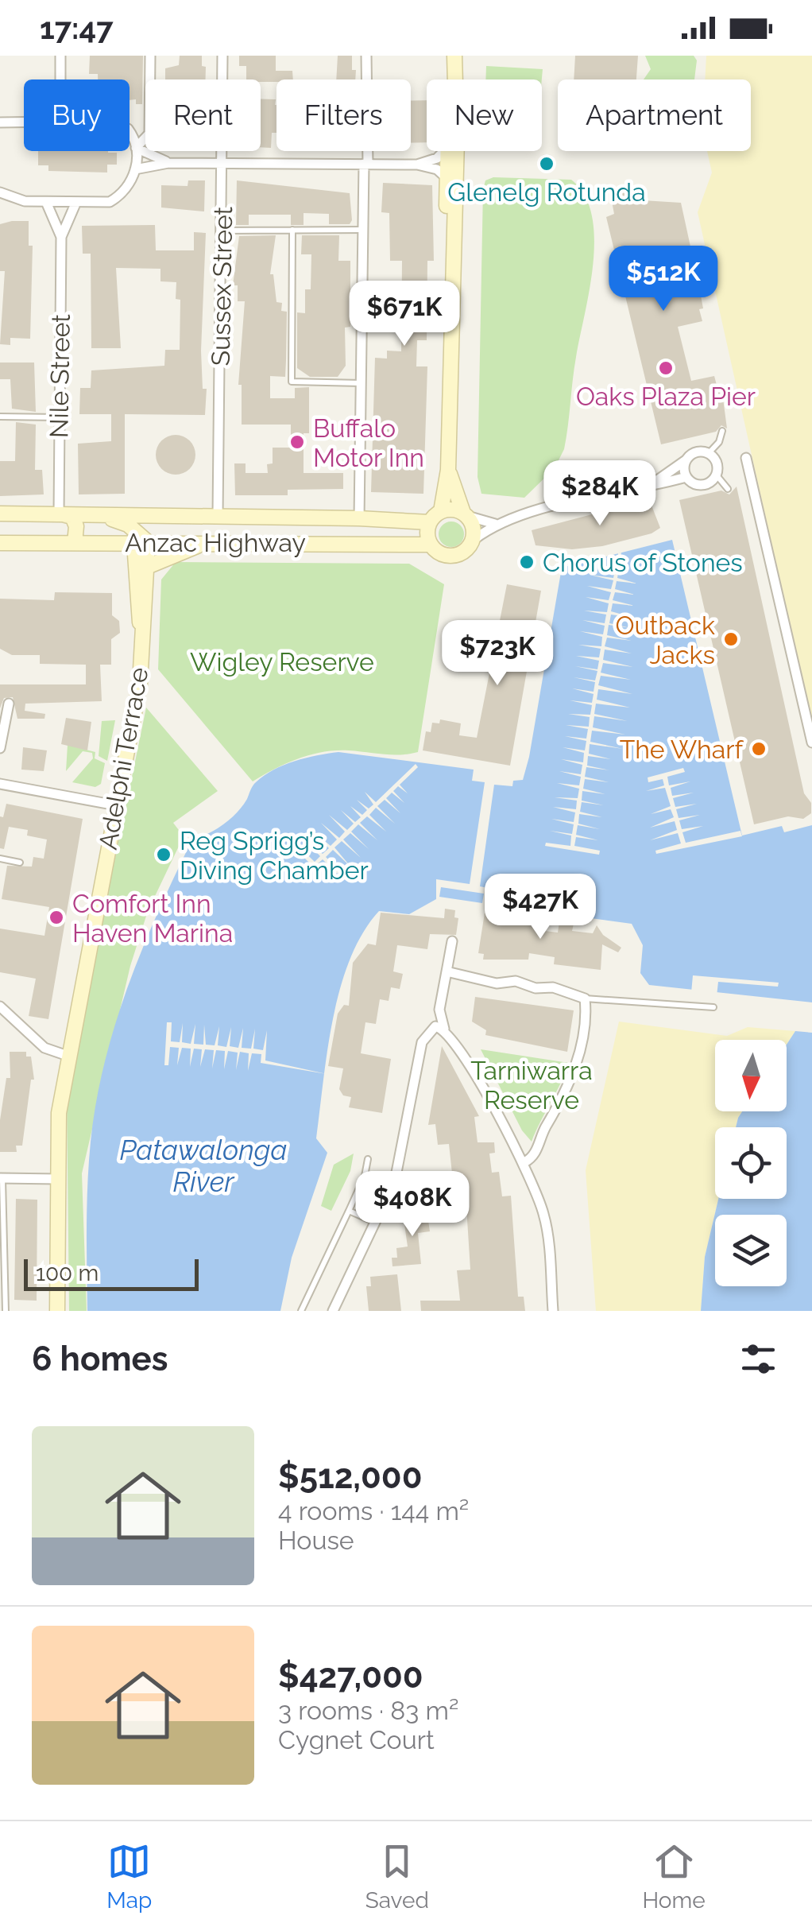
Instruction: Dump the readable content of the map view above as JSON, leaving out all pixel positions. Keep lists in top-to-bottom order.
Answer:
{
  "streets": {
    "street": [
      "Sussex Street",
      "Nile Street",
      "Anzac Highway",
      "Adelphi Terrace"
    ]
  },
  "crossings": [
    ["Sussex Street", "Anzac Highway"],
    ["Nile Street", "Anzac Highway"],
    ["Anzac Highway", "Adelphi Terrace"]
  ],
  "water": ["Patawalonga River"],
  "parks": ["Wigley Reserve", "Tarniwarra Reserve"],
  "places": [
    "Glenelg Rotunda",
    "Oaks Plaza Pier",
    "Buffalo Motor Inn",
    "Chorus of Stones",
    "Outback Jacks",
    "The Wharf",
    "Reg Sprigg’s Diving Chamber",
    "Comfort Inn Haven Marina"
  ],
  "scale_bar": "100 m",
  "north": "bottom",
  "page": {
    "status": "17:47",
    "chip": [
      "Buy",
      "Rent",
      "Filters",
      "New",
      "Apartment"
    ],
    "price": [
      "$512K",
      "$671K",
      "$284K",
      "$723K",
      "$427K",
      "$408K"
    ],
    "scale": "100 m",
    "heading": "6 homes",
    "list": [
      {
        "name": "$512,000",
        "note": "4 rooms · 144 m² · House"
      },
      {
        "name": "$427,000",
        "note": "3 rooms · 83 m² · Cygnet Court"
      }
    ],
    "tabs": ["Map", "Saved", "Home"]
  }
}
